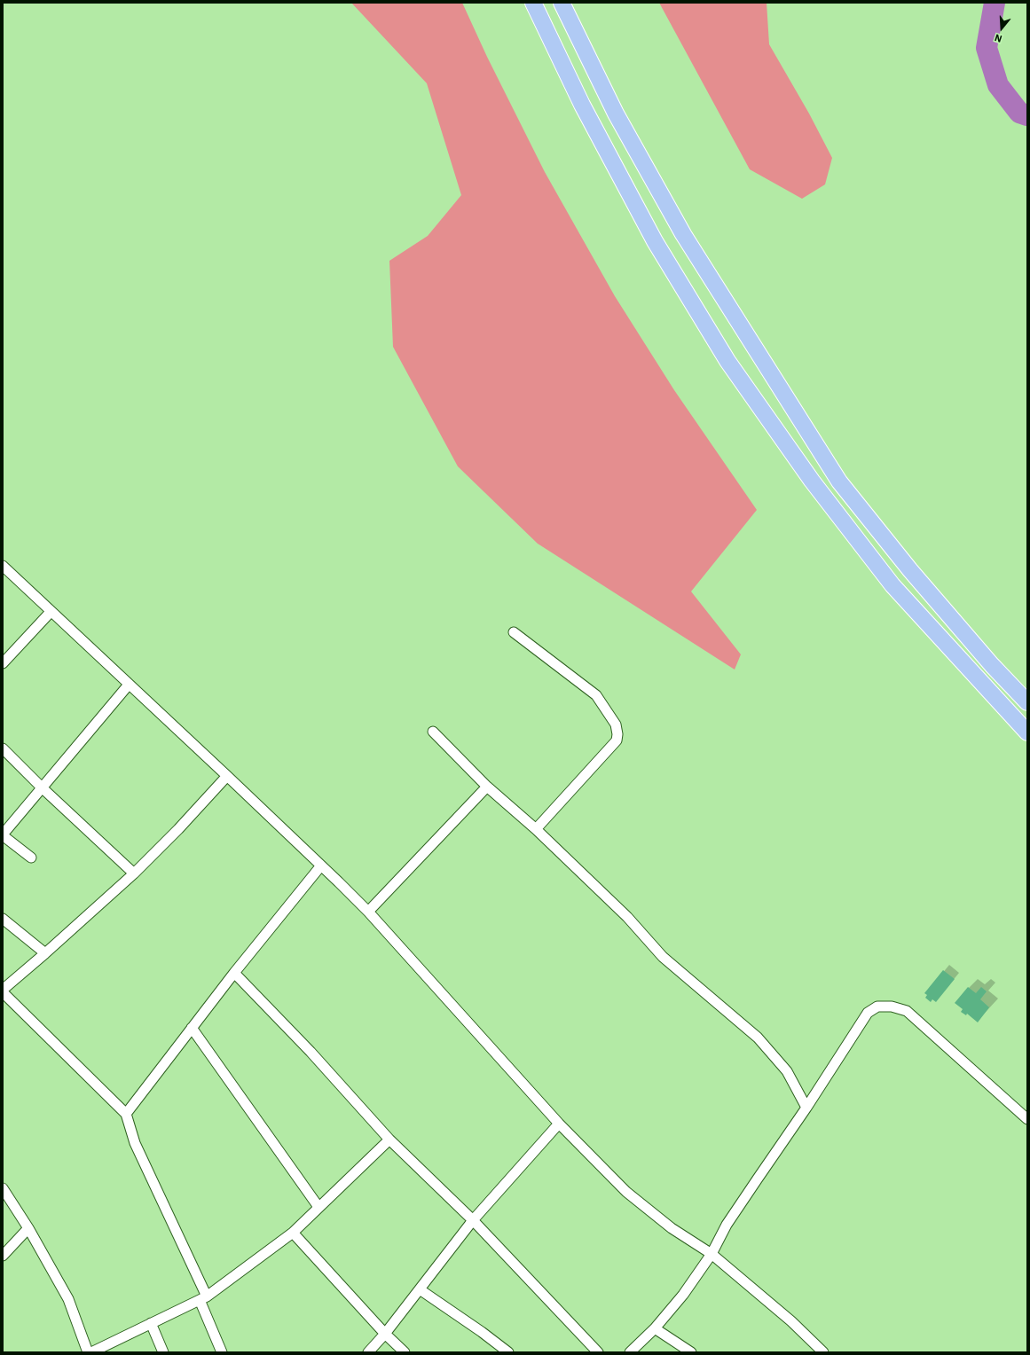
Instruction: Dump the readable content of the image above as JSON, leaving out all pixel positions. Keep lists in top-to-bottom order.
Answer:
{
  "north": "bottom"
}
